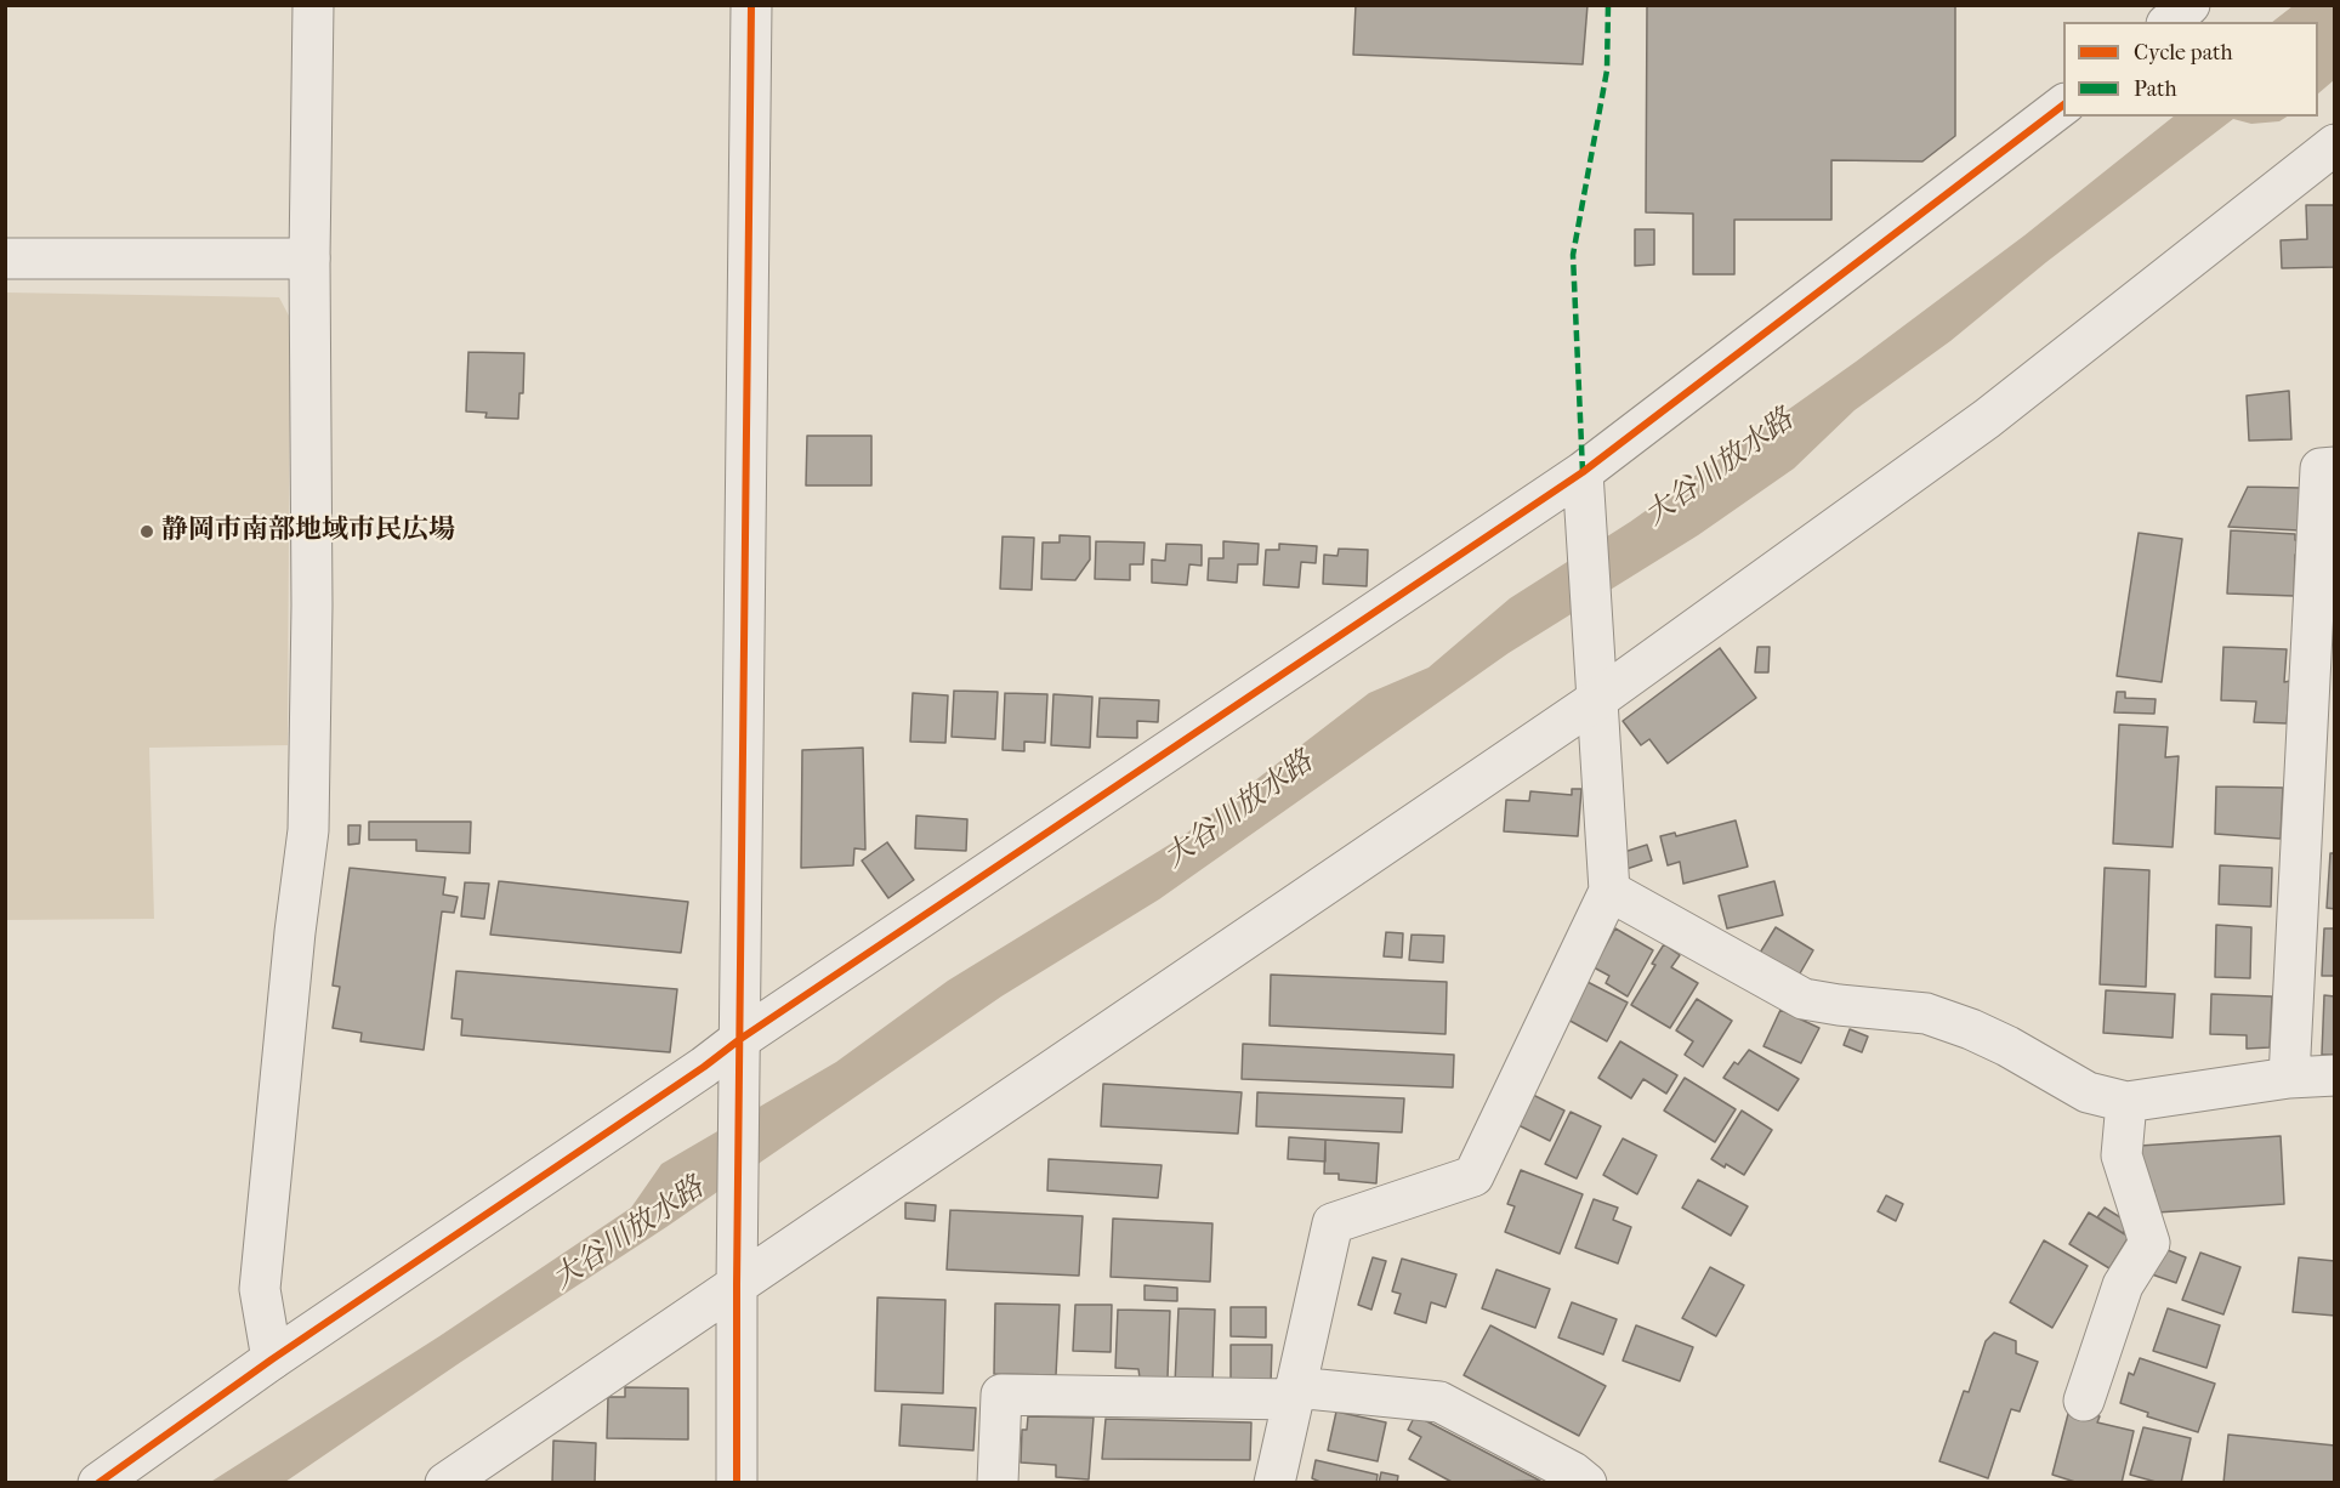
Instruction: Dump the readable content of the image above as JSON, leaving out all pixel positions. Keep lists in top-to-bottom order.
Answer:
{
  "water": ["大谷川放水路"],
  "places": ["静岡市南部地域市民広場"],
  "legend": ["Cycle path", "Path"]
}
